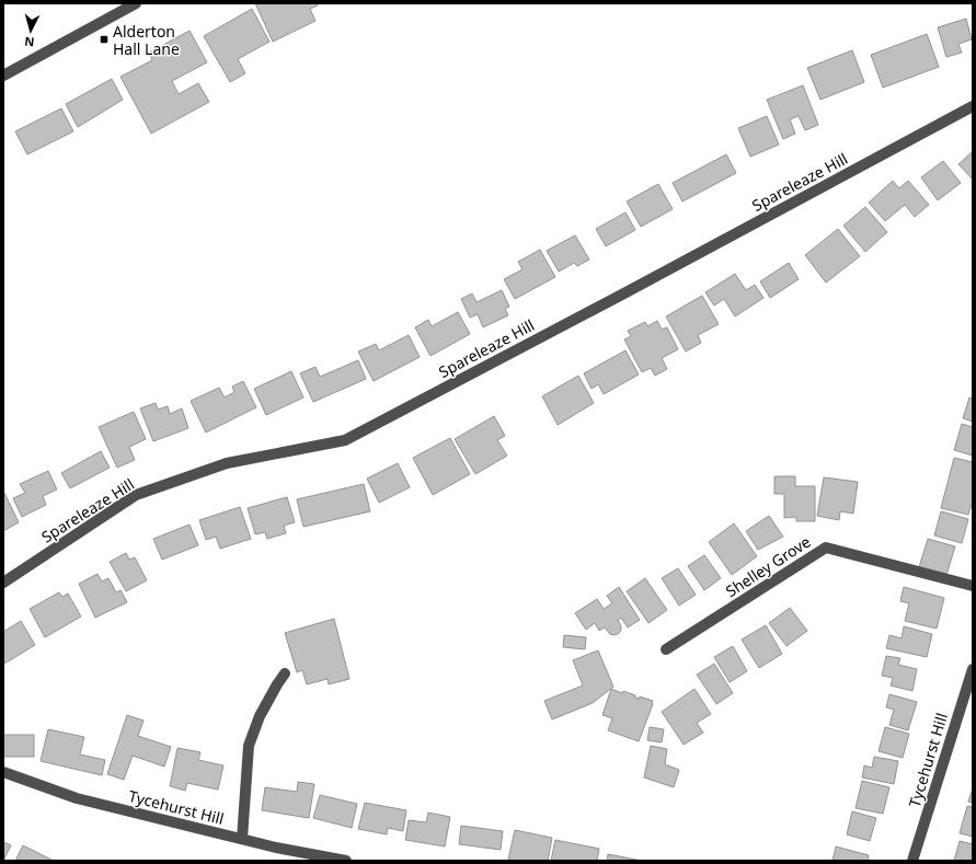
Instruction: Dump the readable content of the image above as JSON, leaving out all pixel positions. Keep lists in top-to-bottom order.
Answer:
{
  "streets": {
    "street": ["Spareleaze Hill", "Shelley Grove", "Tycehurst Hill"]
  },
  "places": {
    "transit": ["Alderton Hall Lane"]
  },
  "north": "bottom"
}
